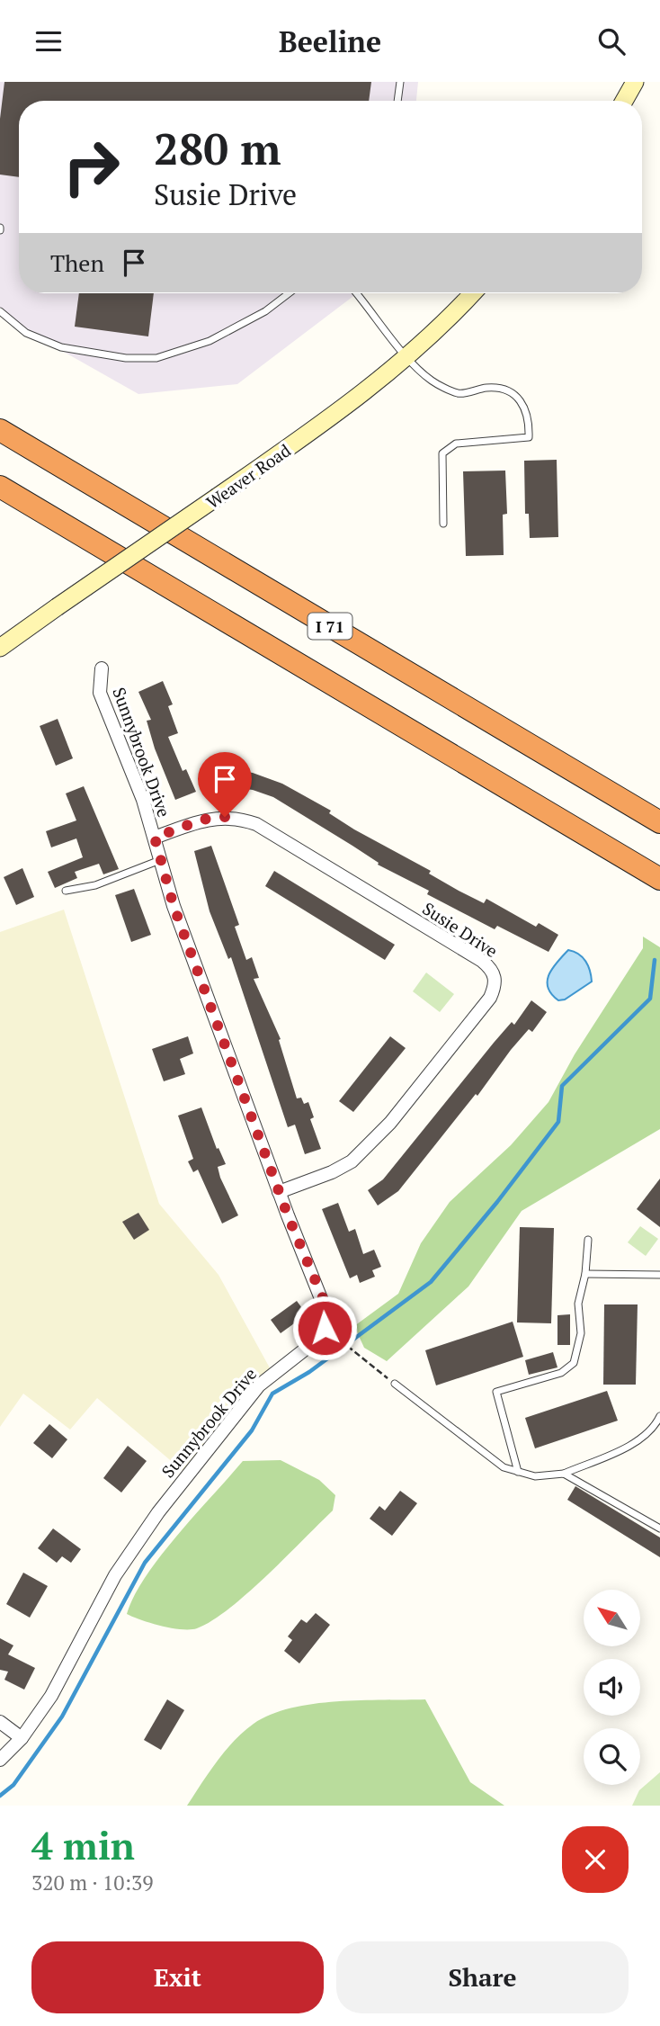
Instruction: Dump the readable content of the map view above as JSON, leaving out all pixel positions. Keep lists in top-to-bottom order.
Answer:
{
  "streets": {
    "highway": ["I 71"],
    "main road": ["Weaver Road"],
    "street": ["Sunnybrook Drive", "Susie Drive"]
  },
  "crossings": [
    ["Sunnybrook Drive", "Susie Drive"]
  ],
  "north": "top left",
  "page": {
    "header": "Beeline",
    "turn": ["280 m", "Susie Drive"],
    "then": "Then",
    "heading": ["4 min", "320 m · 10:39"],
    "buttons": ["Exit", "Share"]
  }
}
